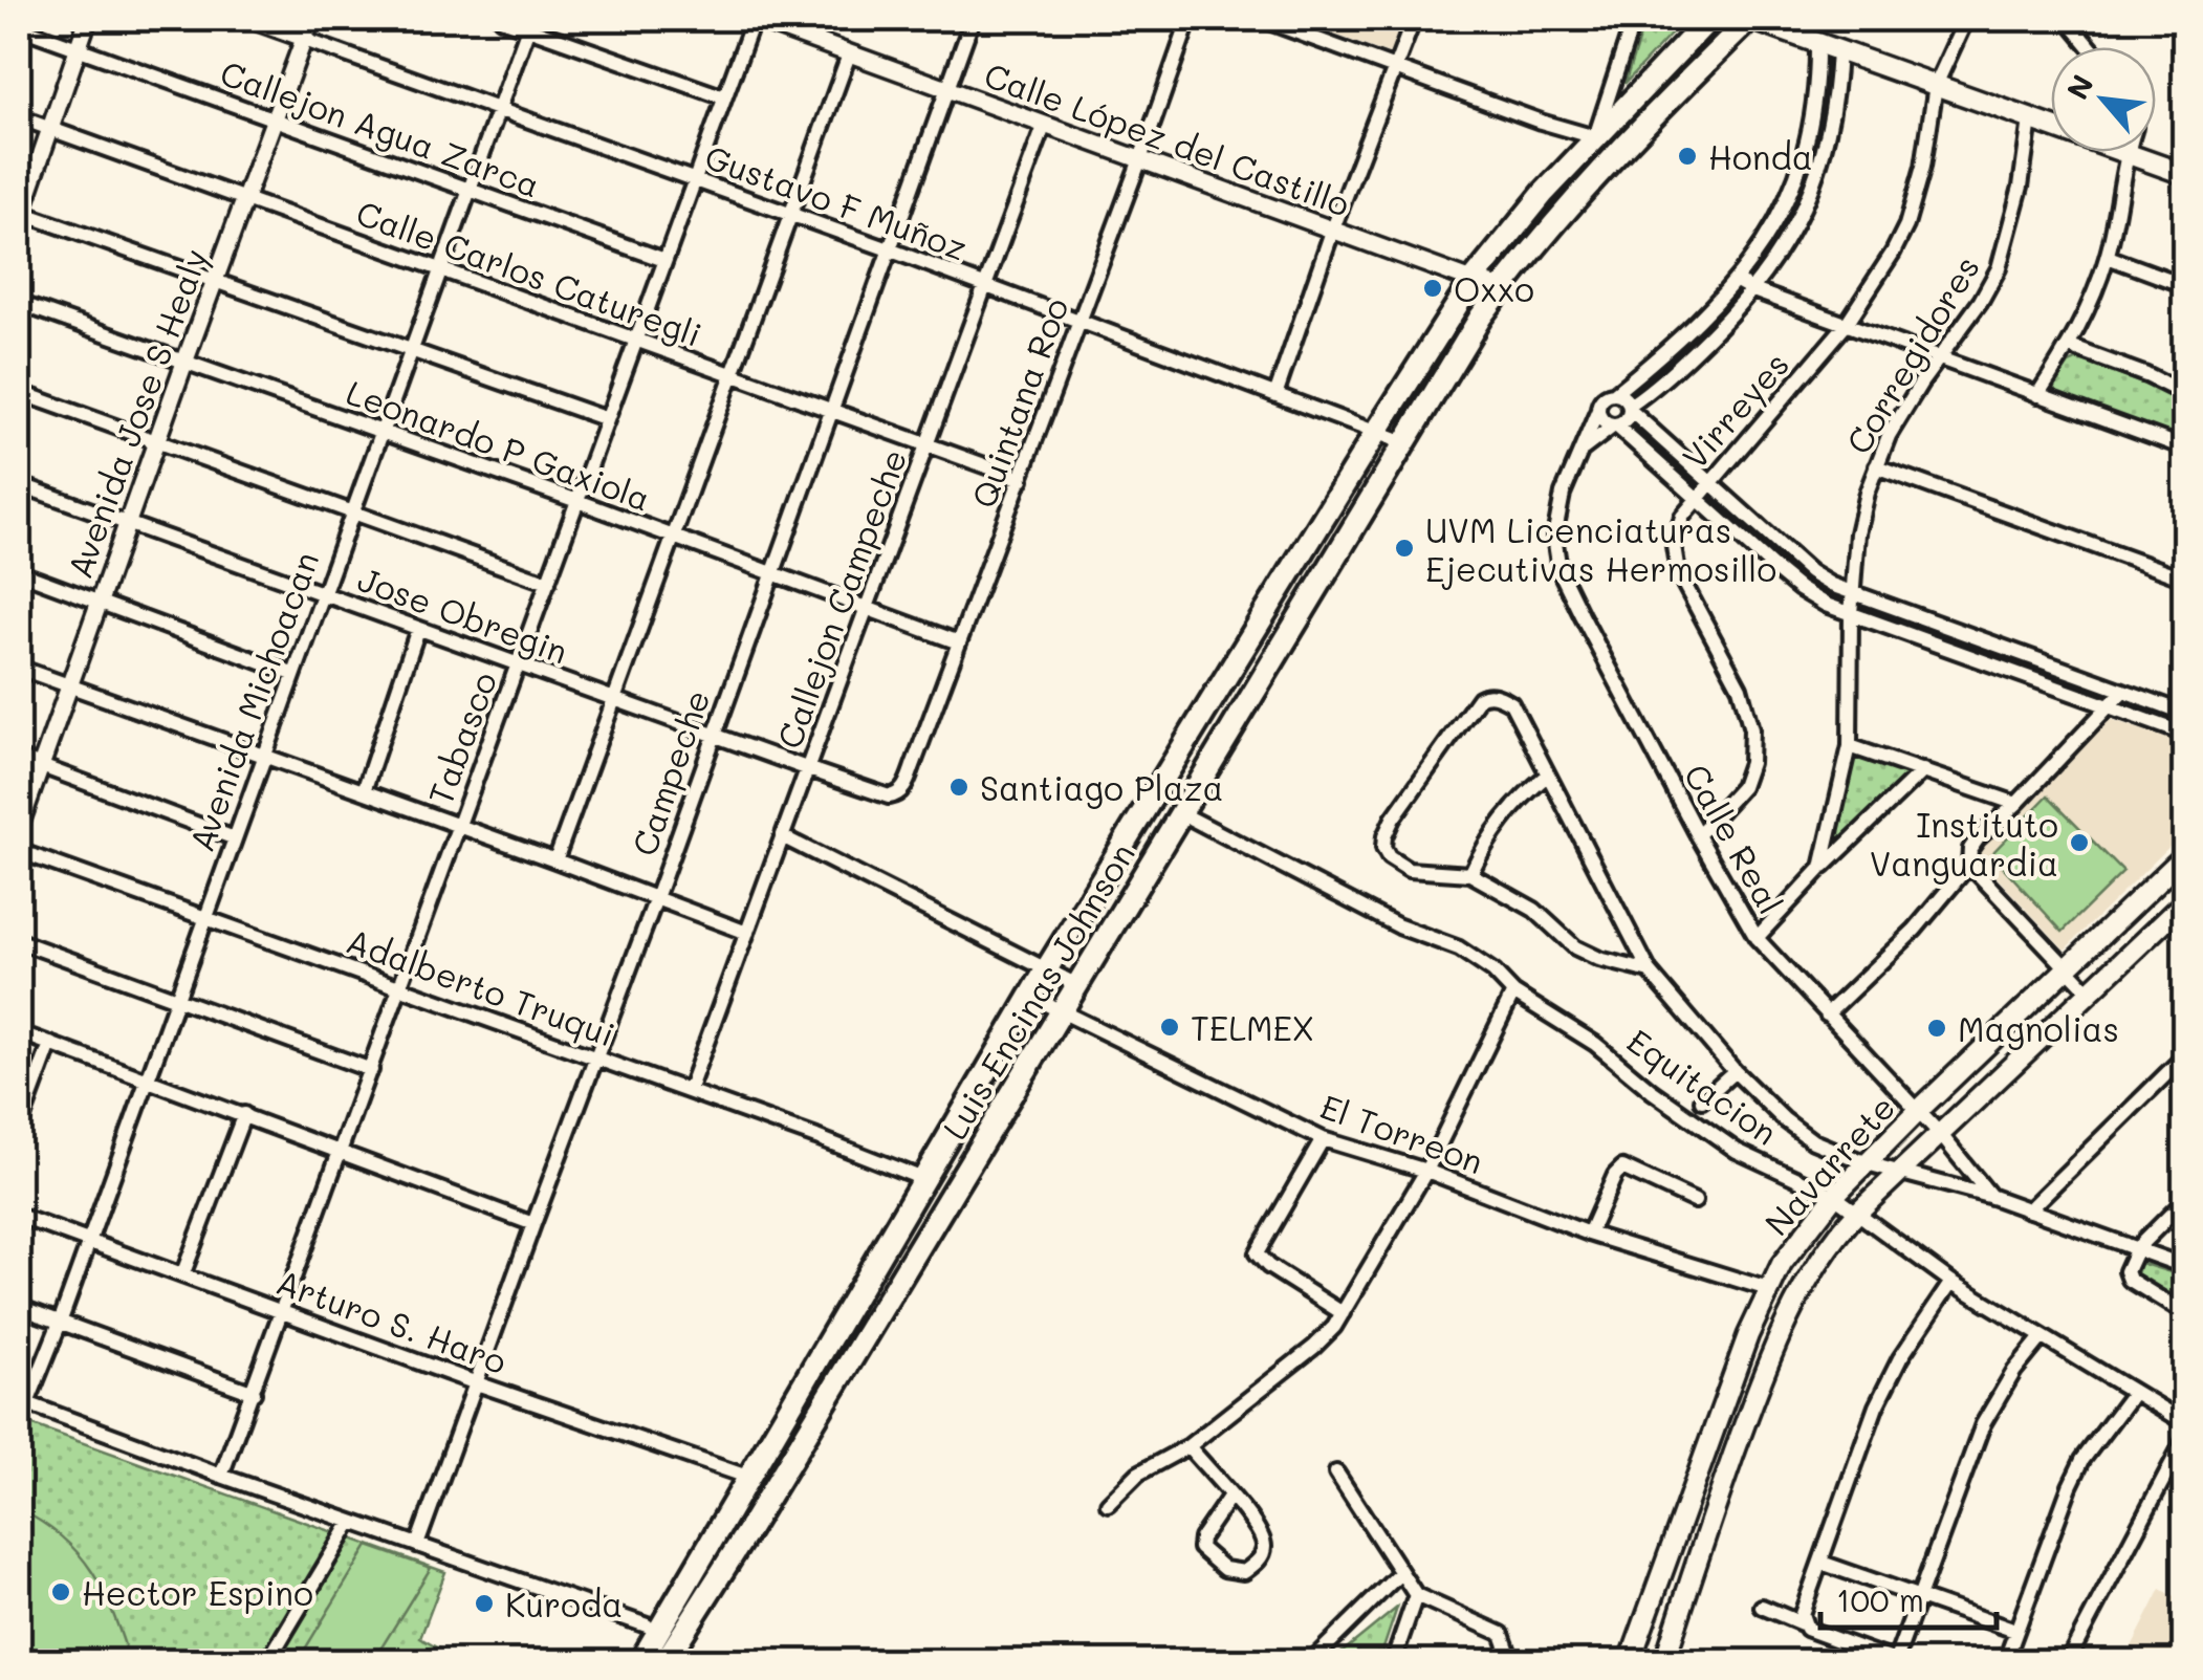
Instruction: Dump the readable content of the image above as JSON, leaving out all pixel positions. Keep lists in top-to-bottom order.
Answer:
{
  "streets": {
    "main road": ["Luis Encinas Johnson", "Navarrete"],
    "street": [
      "Callejon Agua Zarca",
      "Calle López del Castillo",
      "Gustavo F Muñoz",
      "Calle Carlos Caturegli",
      "Corregidores",
      "Quintana Roo",
      "Virreyes",
      "Avenida Jose S Healy",
      "Leonardo P Gaxiola",
      "Callejon Campeche",
      "Jose Obregin",
      "Avenida Michoacan",
      "Tabasco",
      "Campeche",
      "Calle Real",
      "Adalberto Truqui",
      "Equitacion",
      "El Torreon",
      "Arturo S. Haro"
    ]
  },
  "crossings": [
    ["Callejon Agua Zarca", "Avenida Jose S Healy"],
    ["Callejon Agua Zarca", "Avenida Michoacan"],
    ["Callejon Agua Zarca", "Tabasco"],
    ["Calle López del Castillo", "Quintana Roo"],
    ["Calle López del Castillo", "Callejon Campeche"],
    ["Calle López del Castillo", "Tabasco"],
    ["Calle López del Castillo", "Campeche"],
    ["Calle López del Castillo", "Luis Encinas Johnson"],
    ["Gustavo F Muñoz", "Quintana Roo"],
    ["Gustavo F Muñoz", "Avenida Jose S Healy"],
    ["Gustavo F Muñoz", "Callejon Campeche"],
    ["Gustavo F Muñoz", "Avenida Michoacan"],
    ["Gustavo F Muñoz", "Tabasco"],
    ["Gustavo F Muñoz", "Campeche"],
    ["Gustavo F Muñoz", "Luis Encinas Johnson"],
    ["Calle Carlos Caturegli", "Quintana Roo"],
    ["Calle Carlos Caturegli", "Avenida Jose S Healy"],
    ["Calle Carlos Caturegli", "Callejon Campeche"],
    ["Calle Carlos Caturegli", "Avenida Michoacan"],
    ["Calle Carlos Caturegli", "Tabasco"],
    ["Calle Carlos Caturegli", "Campeche"],
    ["Corregidores", "Calle Real"],
    ["Quintana Roo", "Leonardo P Gaxiola"],
    ["Quintana Roo", "Jose Obregin"],
    ["Virreyes", "Calle Real"],
    ["Avenida Jose S Healy", "Leonardo P Gaxiola"],
    ["Avenida Jose S Healy", "Jose Obregin"],
    ["Leonardo P Gaxiola", "Callejon Campeche"],
    ["Leonardo P Gaxiola", "Avenida Michoacan"],
    ["Leonardo P Gaxiola", "Tabasco"],
    ["Leonardo P Gaxiola", "Campeche"],
    ["Callejon Campeche", "Jose Obregin"],
    ["Callejon Campeche", "Adalberto Truqui"],
    ["Jose Obregin", "Avenida Michoacan"],
    ["Jose Obregin", "Tabasco"],
    ["Jose Obregin", "Campeche"],
    ["Avenida Michoacan", "Adalberto Truqui"],
    ["Avenida Michoacan", "Arturo S. Haro"],
    ["Tabasco", "Adalberto Truqui"],
    ["Tabasco", "Arturo S. Haro"],
    ["Campeche", "Adalberto Truqui"],
    ["Campeche", "Arturo S. Haro"],
    ["Calle Real", "Navarrete"],
    ["Adalberto Truqui", "Luis Encinas Johnson"],
    ["Luis Encinas Johnson", "Equitacion"],
    ["Luis Encinas Johnson", "El Torreon"],
    ["Luis Encinas Johnson", "Arturo S. Haro"],
    ["Equitacion", "Navarrete"],
    ["El Torreon", "Navarrete"]
  ],
  "places": [
    "Honda",
    "Oxxo",
    "UVM Licenciaturas Ejecutivas Hermosillo",
    "Santiago Plaza",
    "Instituto Vanguardia",
    "TELMEX",
    "Magnolias",
    "Hector Espino",
    "Kuroda"
  ],
  "scale_bar": "100 m",
  "north": "top left"
}
